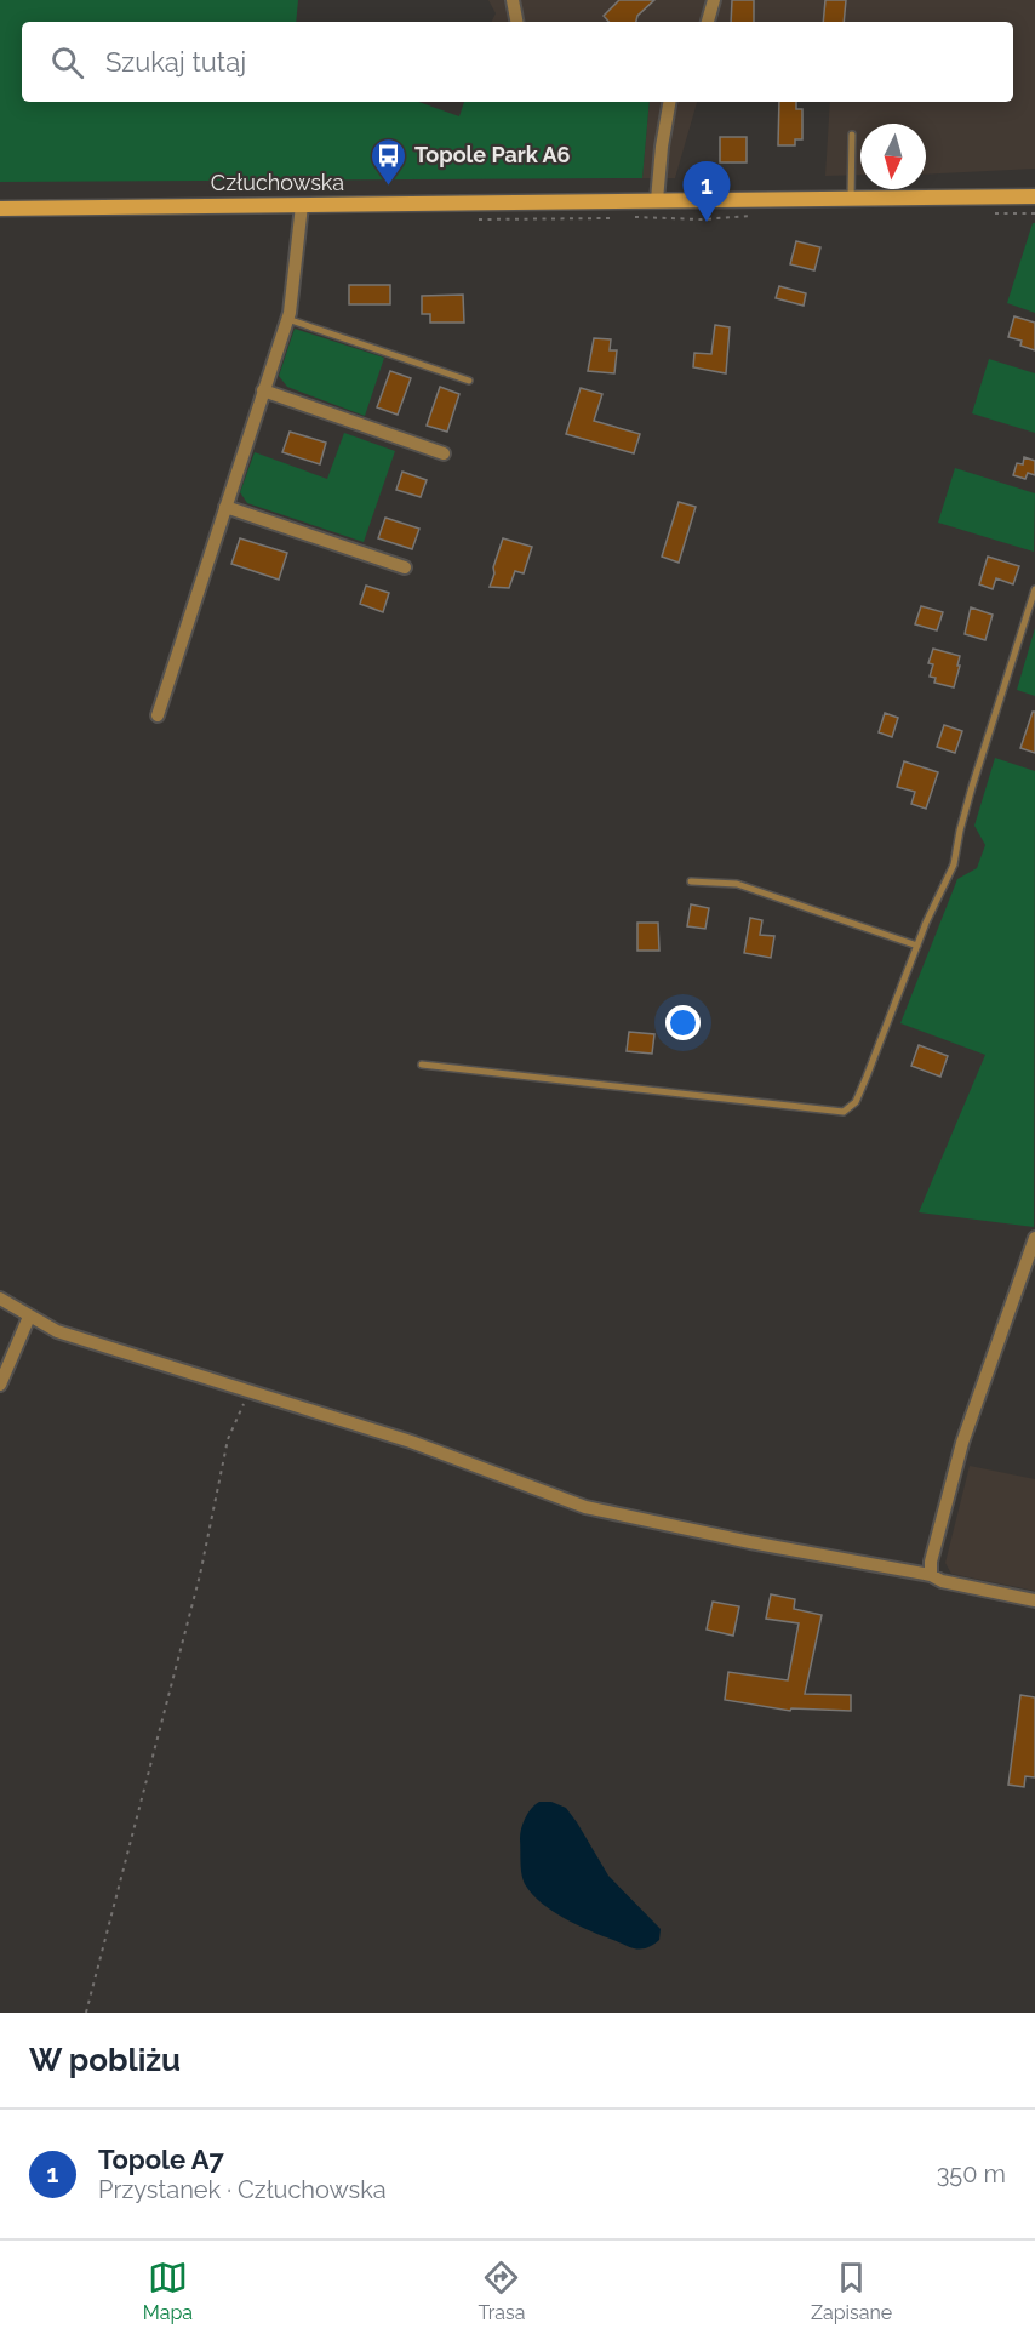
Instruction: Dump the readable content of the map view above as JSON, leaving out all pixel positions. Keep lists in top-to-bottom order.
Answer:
{
  "streets": {
    "main road": ["Człuchowska"]
  },
  "places": {
    "bus stop": ["Topole Park A6"]
  },
  "north": "bottom",
  "page": {
    "search": "Szukaj tutaj",
    "pins": "1",
    "heading": "W pobliżu",
    "list": [
      {
        "mark": "1",
        "name": "Topole A7",
        "note": "Przystanek · Człuchowska",
        "value": "350 m"
      }
    ],
    "nav": ["Mapa", "Trasa", "Zapisane"]
  }
}
